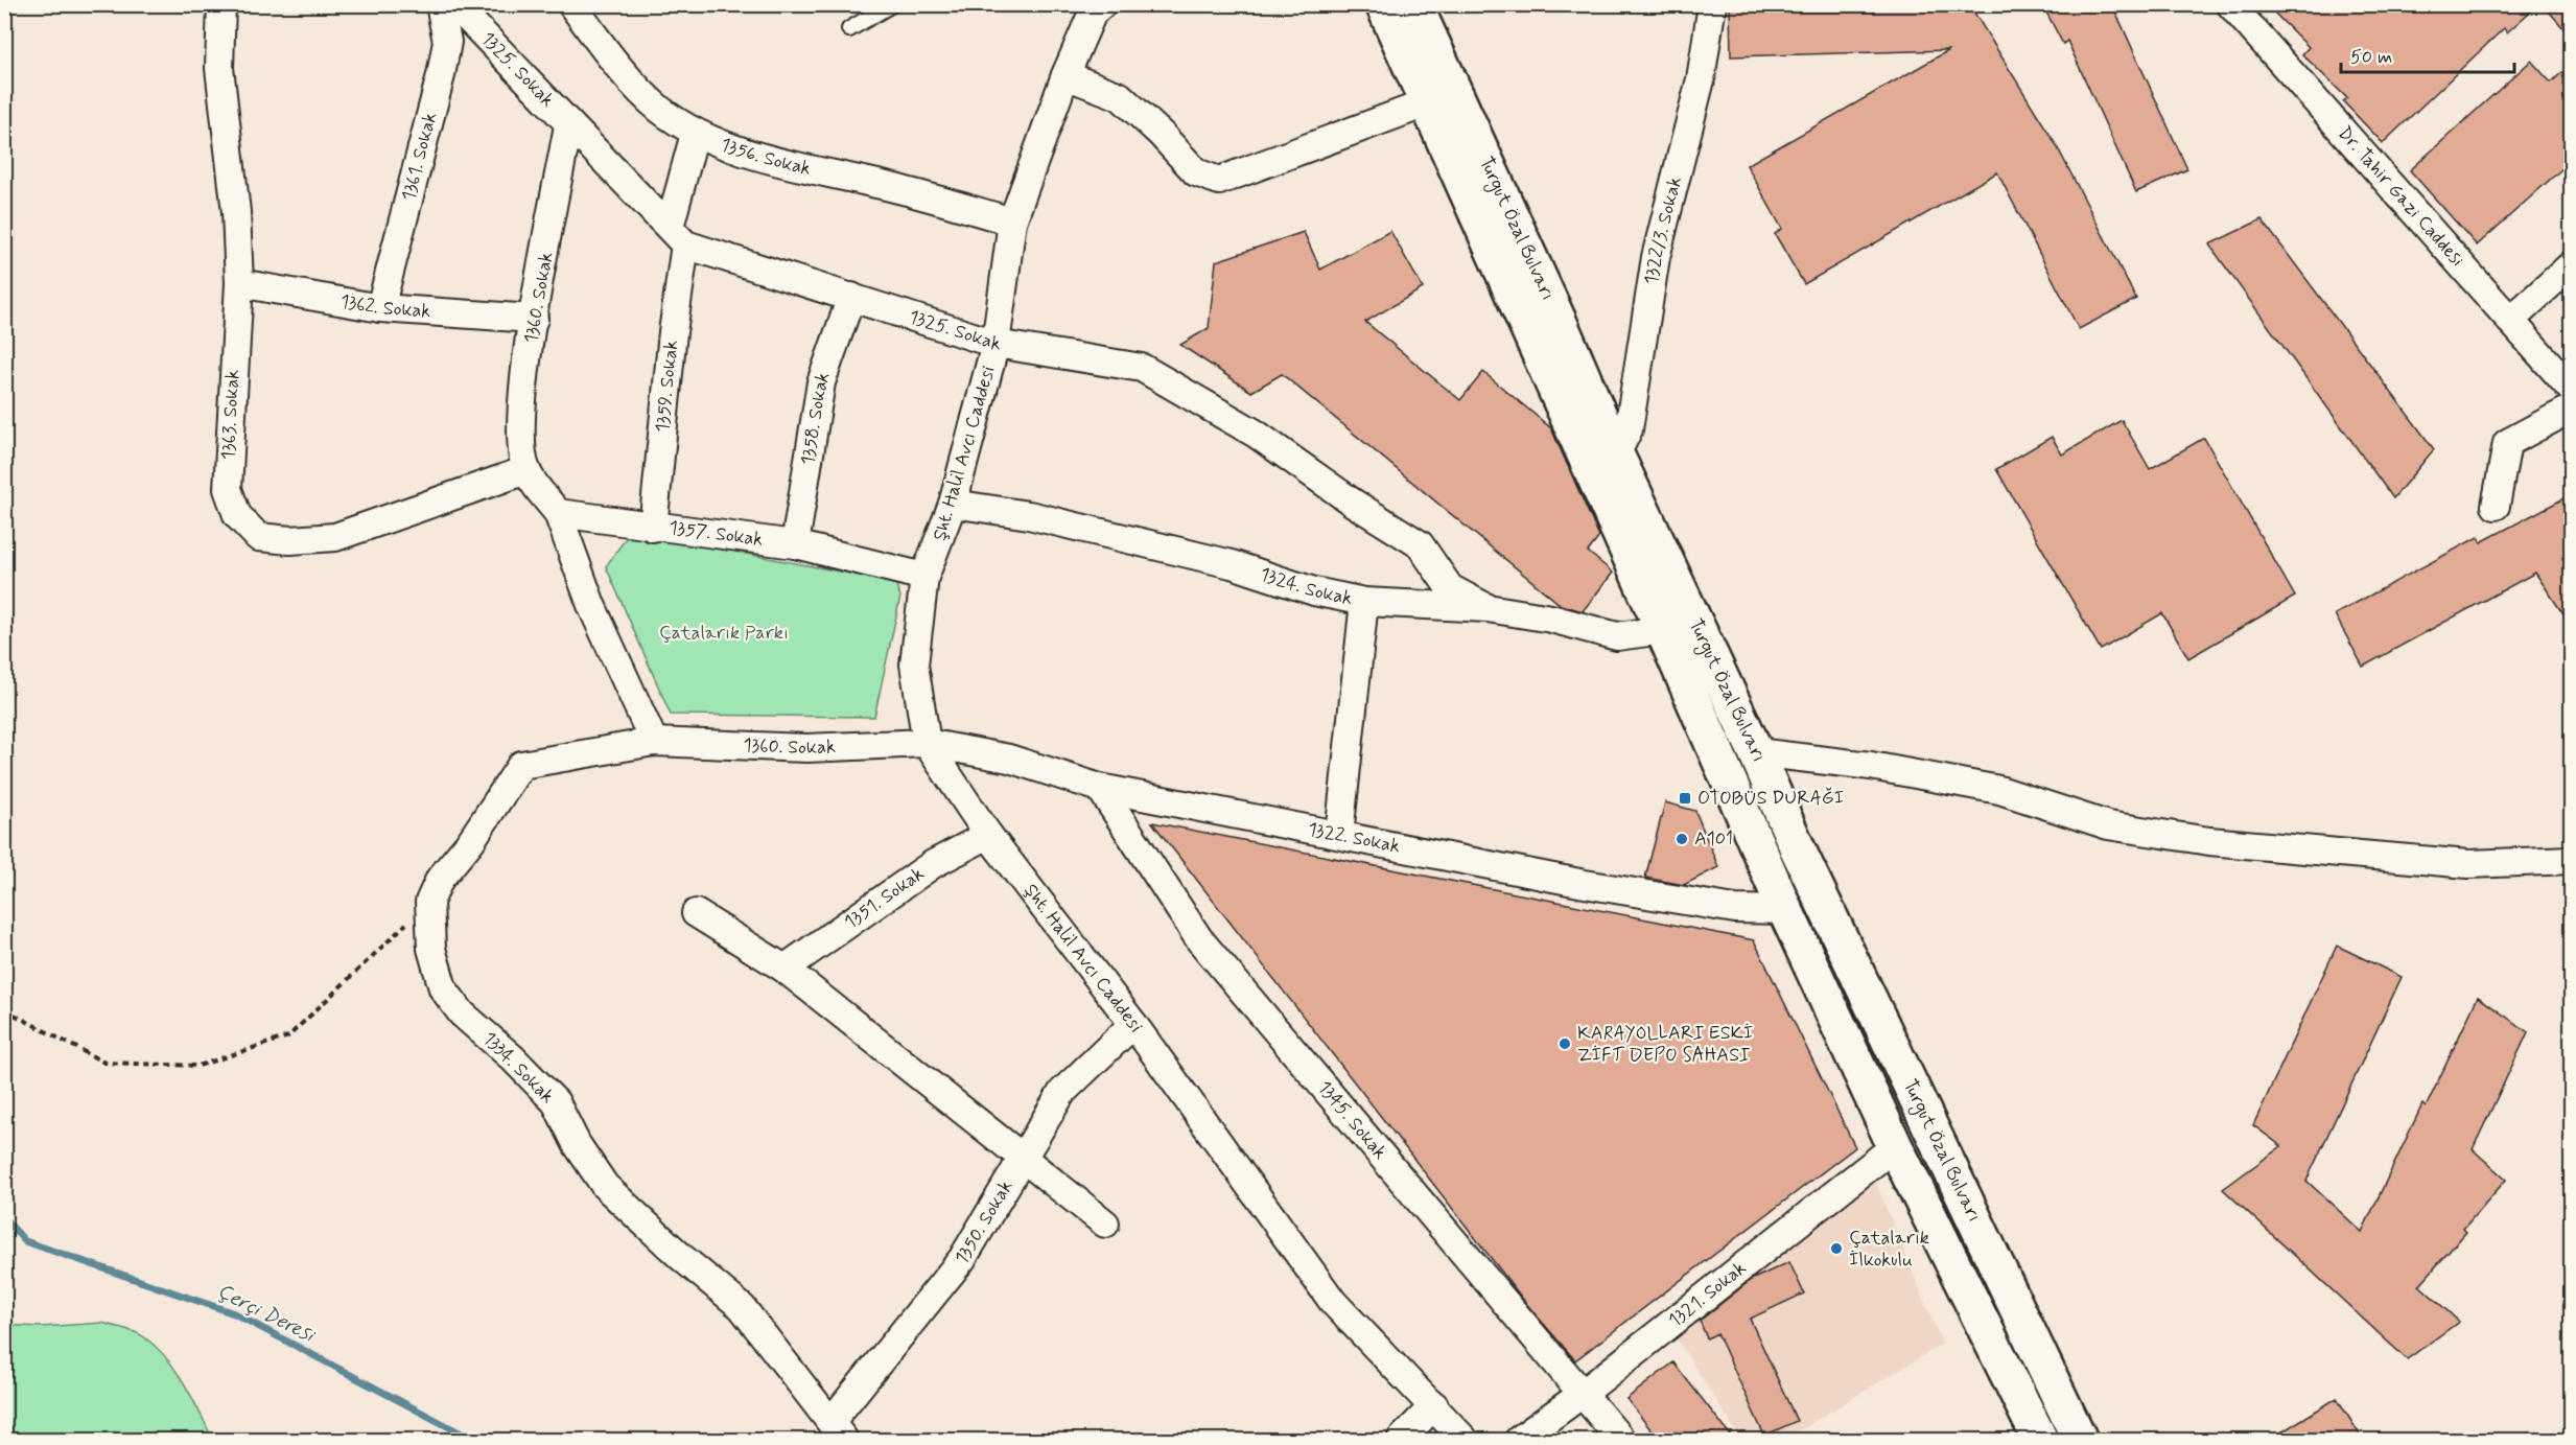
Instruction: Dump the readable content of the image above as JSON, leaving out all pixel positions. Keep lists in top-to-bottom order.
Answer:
{
  "streets": {
    "main road": ["Turgut Özal Bulvarı"],
    "street": [
      "1325. Sokak",
      "1356. Sokak",
      "1361. Sokak",
      "Dr. Tahir Gazi Caddesi",
      "1322/3. Sokak",
      "1360. Sokak",
      "1362. Sokak",
      "1359. Sokak",
      "1363. Sokak",
      "1358. Sokak",
      "Şht. Halil Avcı Caddesi",
      "1357. Sokak",
      "1324. Sokak",
      "1322. Sokak",
      "1351. Sokak",
      "1334. Sokak",
      "1345. Sokak",
      "1350. Sokak",
      "1321. Sokak"
    ]
  },
  "crossings": [
    ["1325. Sokak", "1360. Sokak"],
    ["1325. Sokak", "1359. Sokak"],
    ["1325. Sokak", "1358. Sokak"],
    ["1325. Sokak", "Şht. Halil Avcı Caddesi"],
    ["1325. Sokak", "1324. Sokak"],
    ["1356. Sokak", "1359. Sokak"],
    ["1356. Sokak", "Şht. Halil Avcı Caddesi"],
    ["1361. Sokak", "1362. Sokak"],
    ["Turgut Özal Bulvarı", "1322/3. Sokak"],
    ["Turgut Özal Bulvarı", "1324. Sokak"],
    ["Turgut Özal Bulvarı", "1322. Sokak"],
    ["Turgut Özal Bulvarı", "1321. Sokak"],
    ["1360. Sokak", "1362. Sokak"],
    ["1360. Sokak", "1363. Sokak"],
    ["1360. Sokak", "Şht. Halil Avcı Caddesi"],
    ["1360. Sokak", "1322. Sokak"],
    ["1360. Sokak", "1334. Sokak"],
    ["1362. Sokak", "1363. Sokak"],
    ["1359. Sokak", "1357. Sokak"],
    ["1358. Sokak", "1357. Sokak"],
    ["Şht. Halil Avcı Caddesi", "1357. Sokak"],
    ["Şht. Halil Avcı Caddesi", "1324. Sokak"],
    ["Şht. Halil Avcı Caddesi", "1322. Sokak"],
    ["Şht. Halil Avcı Caddesi", "1351. Sokak"],
    ["Şht. Halil Avcı Caddesi", "1350. Sokak"],
    ["1322. Sokak", "1345. Sokak"],
    ["1334. Sokak", "1350. Sokak"],
    ["1345. Sokak", "1321. Sokak"]
  ],
  "water": ["Çerçi Deresi"],
  "parks": ["Çatalarık Parkı"],
  "places": {
    "transit": ["OTOBÜS DURAĞI"],
    "other": ["A101", "KARAYOLLARI ESKİ ZİFT DEPO SAHASI", "Çatalarık İlkokulu"]
  },
  "scale_bar": "50 m"
}
